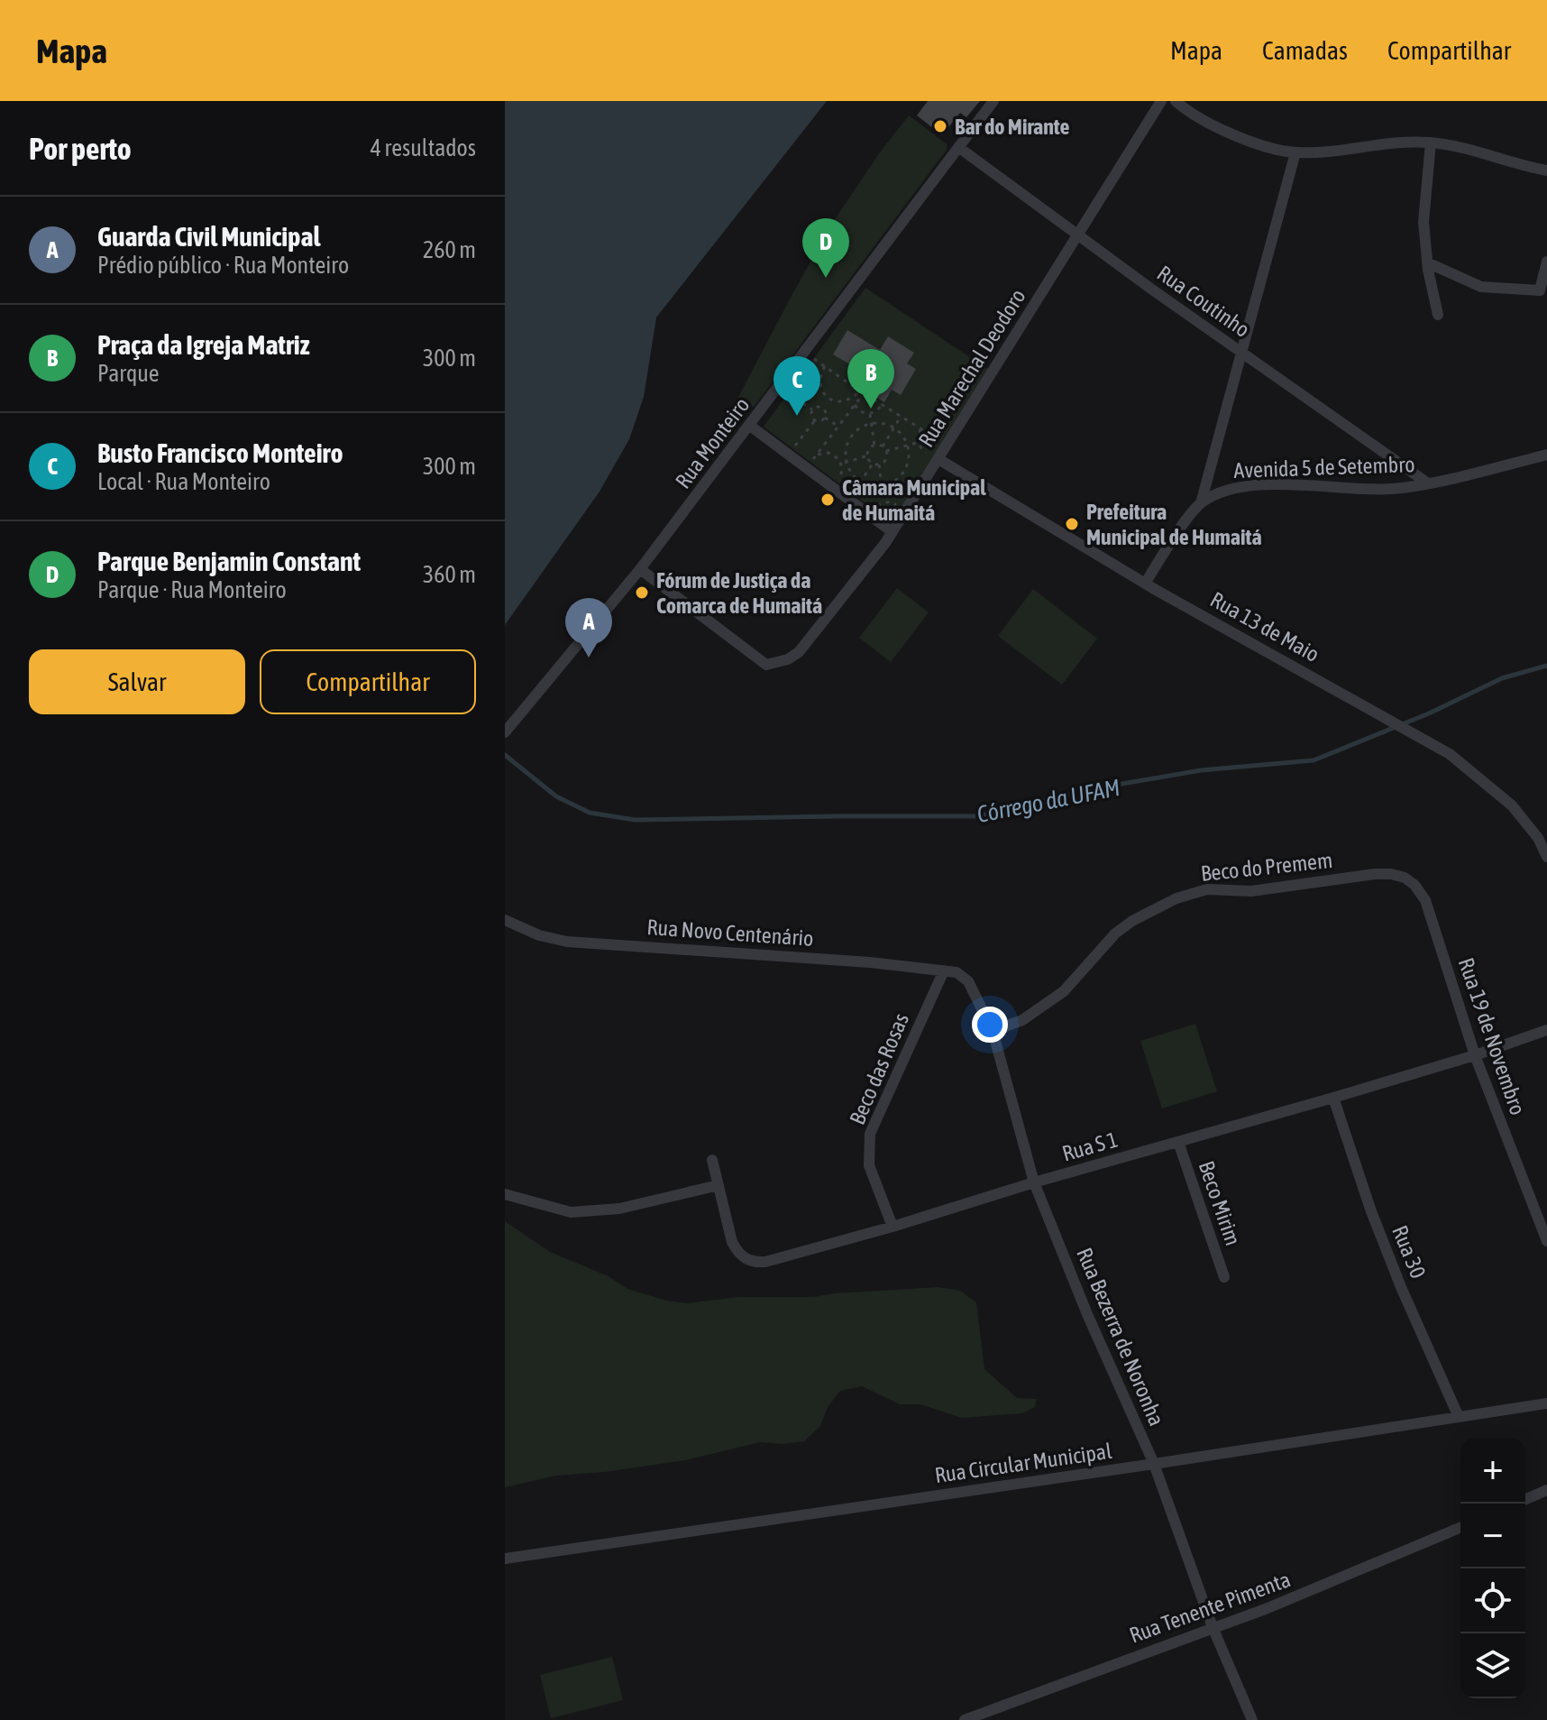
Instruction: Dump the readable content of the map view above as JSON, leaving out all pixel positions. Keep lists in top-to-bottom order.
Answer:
{
  "streets": {
    "street": [
      "Rua Coutinho",
      "Rua Marechal Deodoro",
      "Rua Monteiro",
      "Avenida 5 de Setembro",
      "Rua 13 de Maio",
      "Beco do Premem",
      "Rua Novo Centenário",
      "Rua 19 de Novembro",
      "Beco das Rosas",
      "Rua S 1",
      "Beco Mirim",
      "Rua 30",
      "Rua Bezerra de Noronha",
      "Rua Circular Municipal",
      "Rua Tenente Pimenta"
    ]
  },
  "crossings": [
    ["Rua Coutinho", "Rua Marechal Deodoro"],
    ["Rua Coutinho", "Rua Monteiro"],
    ["Rua Coutinho", "Avenida 5 de Setembro"],
    ["Rua Marechal Deodoro", "Rua Monteiro"],
    ["Rua Marechal Deodoro", "Rua 13 de Maio"],
    ["Avenida 5 de Setembro", "Rua 13 de Maio"],
    ["Beco do Premem", "Rua 19 de Novembro"],
    ["Beco do Premem", "Rua Bezerra de Noronha"],
    ["Rua Novo Centenário", "Beco das Rosas"],
    ["Rua Novo Centenário", "Rua Bezerra de Noronha"],
    ["Rua 19 de Novembro", "Rua S 1"],
    ["Beco das Rosas", "Rua S 1"],
    ["Beco das Rosas", "Rua Bezerra de Noronha"],
    ["Rua S 1", "Beco Mirim"],
    ["Rua S 1", "Rua 30"],
    ["Rua S 1", "Rua Bezerra de Noronha"],
    ["Rua 30", "Rua Circular Municipal"],
    ["Rua Bezerra de Noronha", "Rua Circular Municipal"],
    ["Rua Bezerra de Noronha", "Rua Tenente Pimenta"]
  ],
  "water": ["Córrego da UFAM"],
  "places": [
    "Bar do Mirante",
    "Câmara Municipal de Humaitá",
    "Prefeitura Municipal de Humaitá",
    "Fórum de Justiça da Comarca de Humaitá"
  ],
  "page": {
    "header": "Mapa",
    "nav": ["Mapa", "Camadas", "Compartilhar"],
    "heading": ["Por perto", "4 resultados"],
    "list": [
      {
        "mark": "A",
        "name": "Guarda Civil Municipal",
        "note": "Prédio público · Rua Monteiro",
        "value": "260 m"
      },
      {
        "mark": "B",
        "name": "Praça da Igreja Matriz",
        "note": "Parque",
        "value": "300 m"
      },
      {
        "mark": "C",
        "name": "Busto Francisco Monteiro",
        "note": "Local · Rua Monteiro",
        "value": "300 m"
      },
      {
        "mark": "D",
        "name": "Parque Benjamin Constant",
        "note": "Parque · Rua Monteiro",
        "value": "360 m"
      }
    ],
    "pins": [
      "D",
      "B",
      "C",
      "A"
    ],
    "buttons": ["Salvar", "Compartilhar"],
    "map_buttons": ["+", "−"]
  }
}
